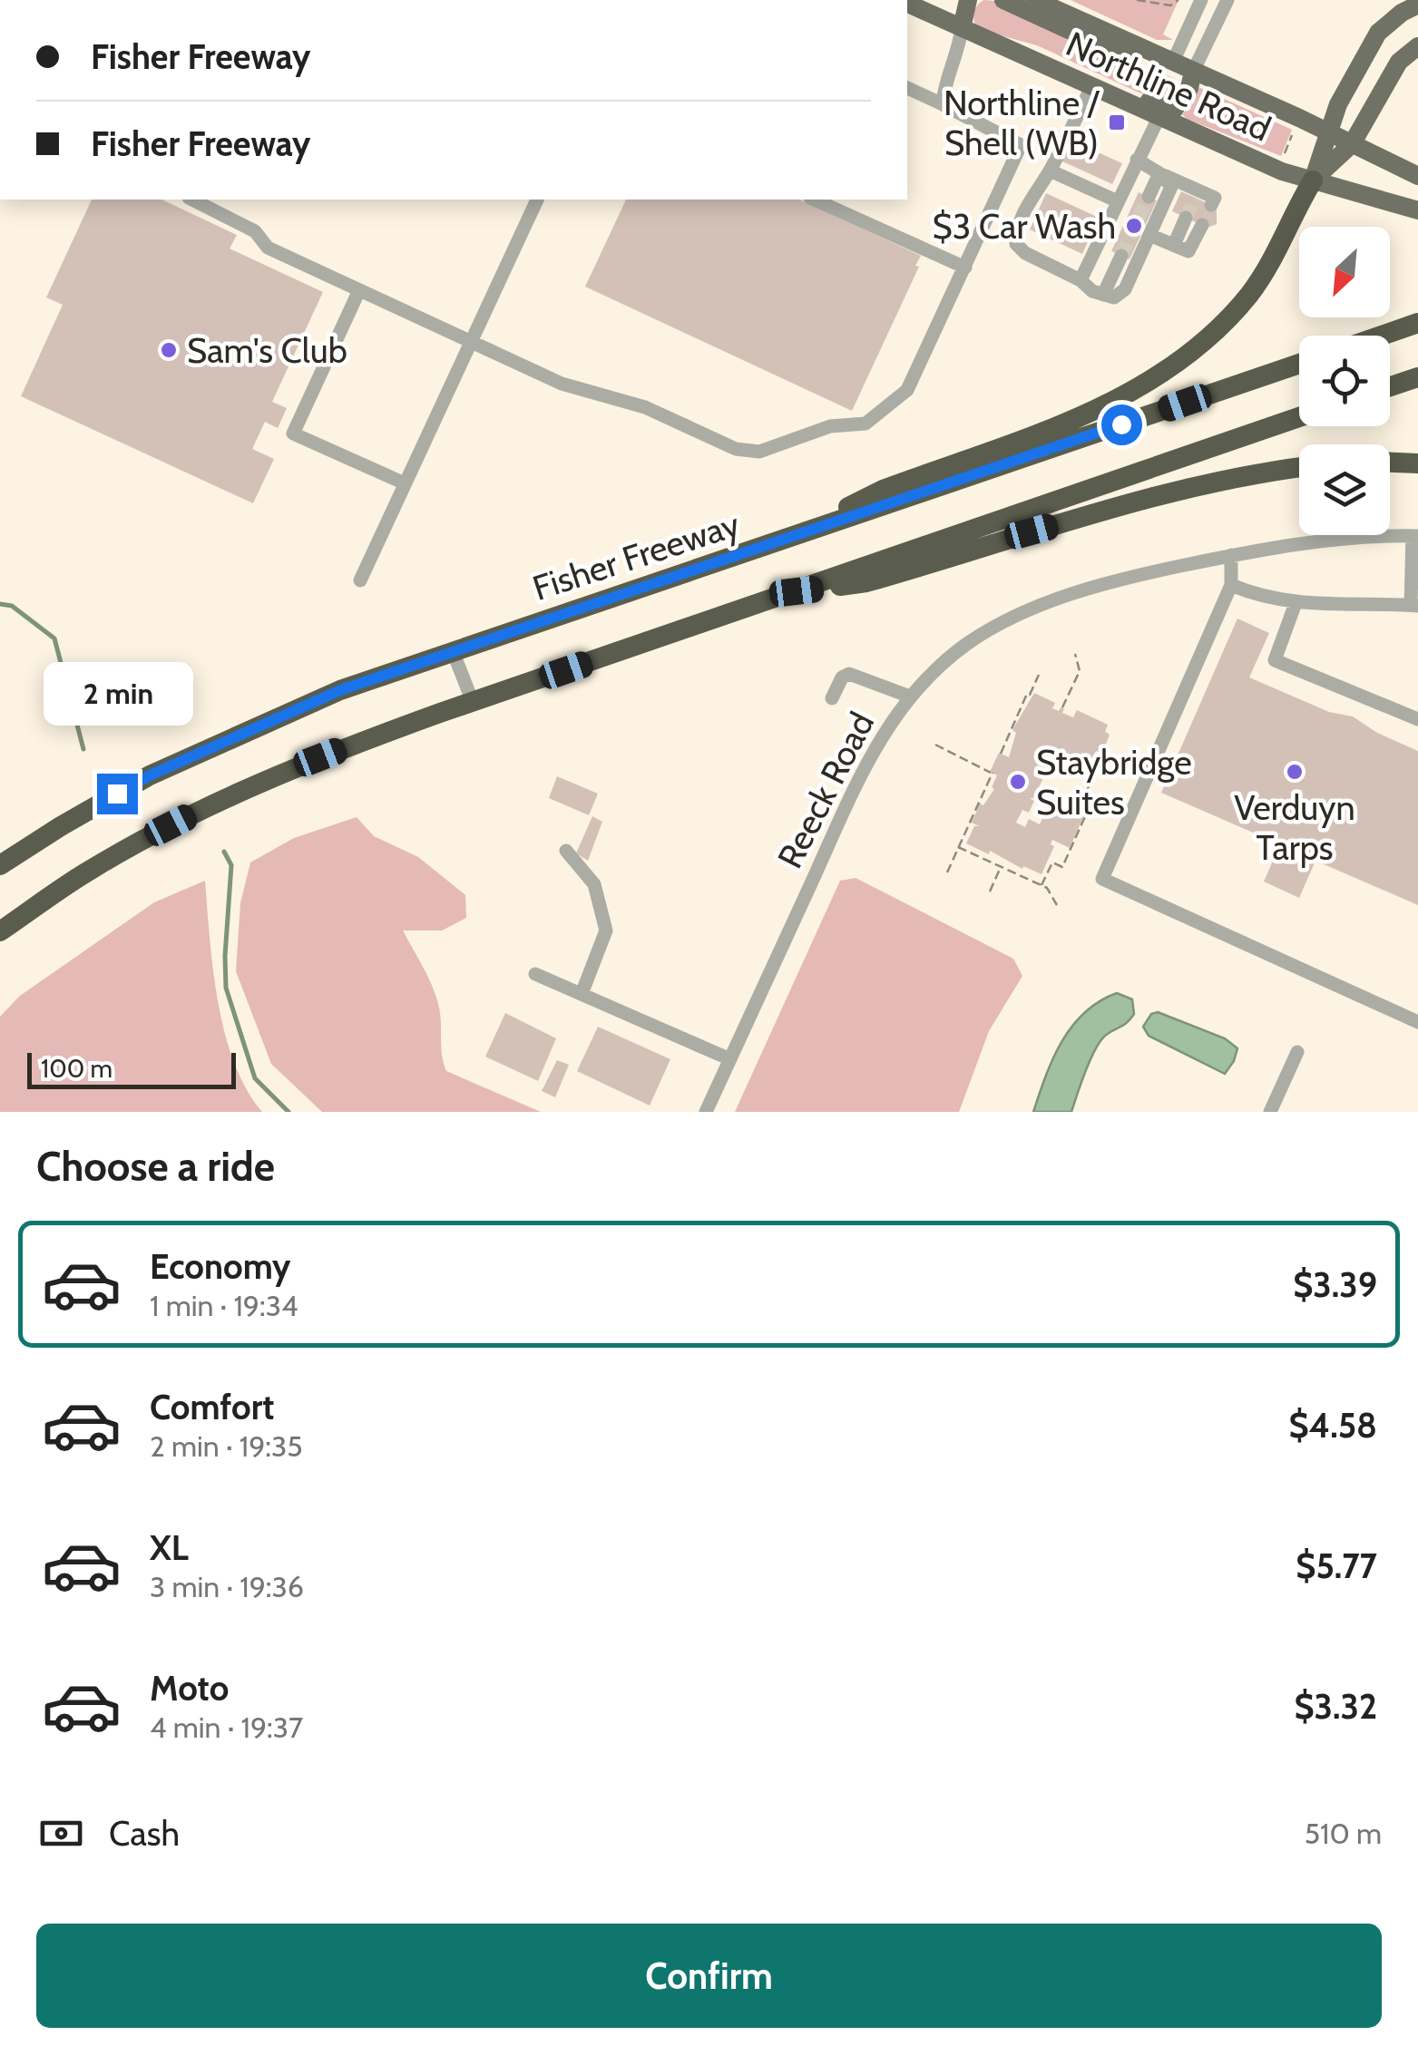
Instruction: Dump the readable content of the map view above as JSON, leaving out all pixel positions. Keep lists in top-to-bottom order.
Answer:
{
  "streets": {
    "highway": ["Fisher Freeway"],
    "main road": ["Northline Road"],
    "street": ["Reeck Road"]
  },
  "places": {
    "transit": ["Northline / Shell (WB)"],
    "other": [
      "$3 Car Wash",
      "Sam's Club",
      "Verduyn Tarps",
      "Staybridge Suites"
    ]
  },
  "scale_bar": "100 m",
  "north": "bottom left",
  "page": {
    "banner": ["Fisher Freeway", "Fisher Freeway"],
    "bubble": "2 min",
    "scale": "100 m",
    "heading": "Choose a ride",
    "list": [
      {
        "name": "Economy",
        "note": "1 min · 19:34",
        "value": "$3.39"
      },
      {
        "name": "Comfort",
        "note": "2 min · 19:35",
        "value": "$4.58"
      },
      {
        "name": "XL",
        "note": "3 min · 19:36",
        "value": "$5.77"
      },
      {
        "name": "Moto",
        "note": "4 min · 19:37",
        "value": "$3.32"
      }
    ],
    "pay": ["Cash", "510 m"],
    "buttons": "Confirm"
  }
}
